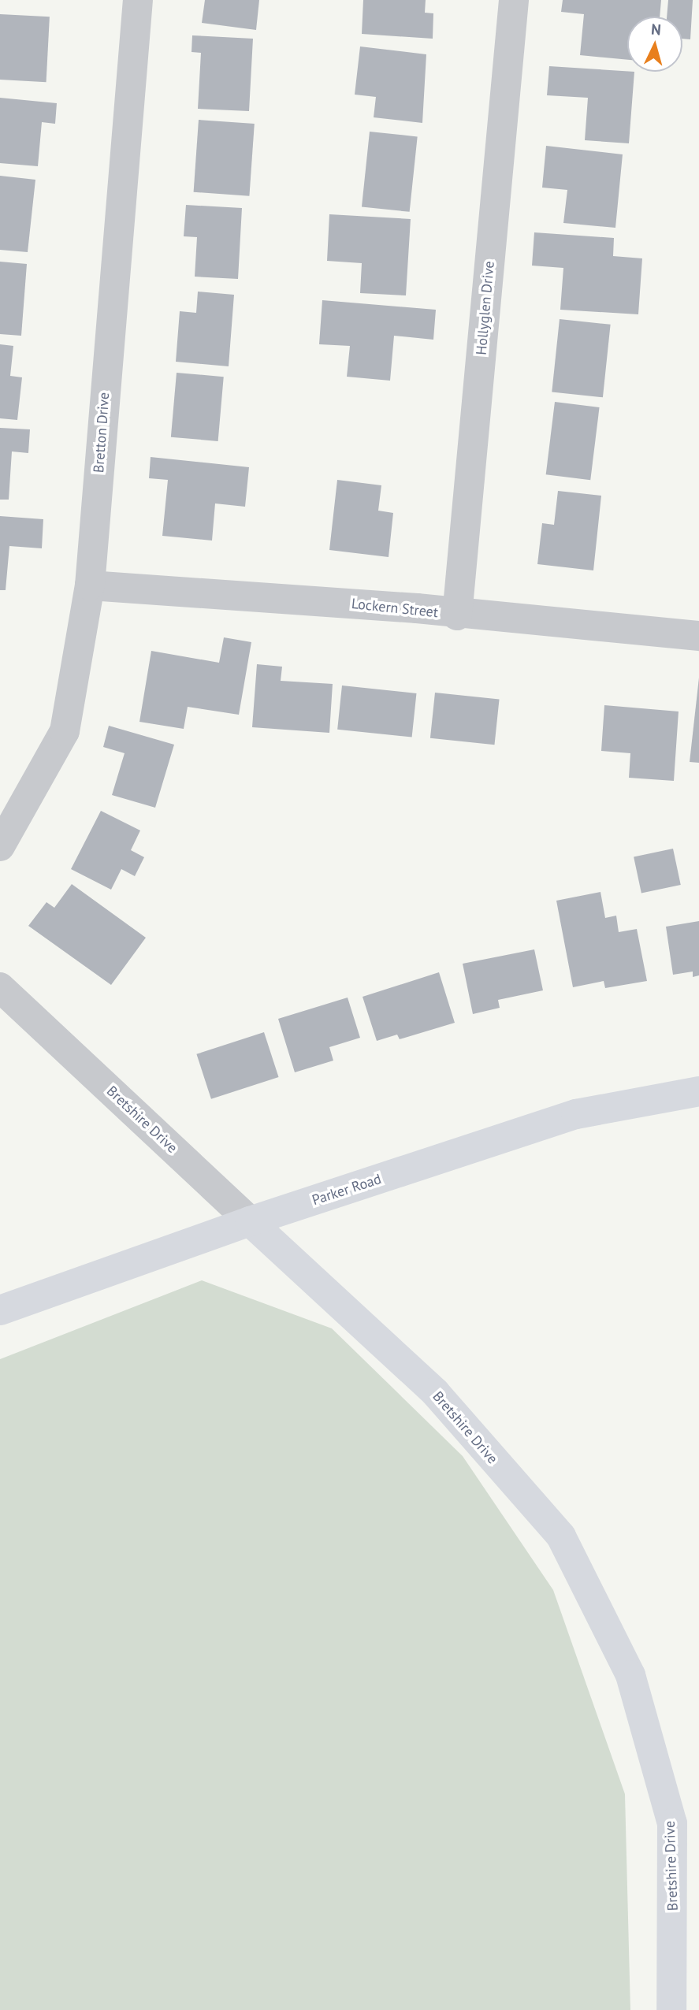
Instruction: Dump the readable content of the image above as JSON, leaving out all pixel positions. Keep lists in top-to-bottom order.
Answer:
{
  "streets": {
    "street": [
      "Hollyglen Drive",
      "Bretton Drive",
      "Lockern Street",
      "Bretshire Drive",
      "Parker Road"
    ]
  },
  "crossings": [
    ["Hollyglen Drive", "Lockern Street"],
    ["Bretton Drive", "Lockern Street"],
    ["Bretshire Drive", "Parker Road"]
  ],
  "north": "top"
}
